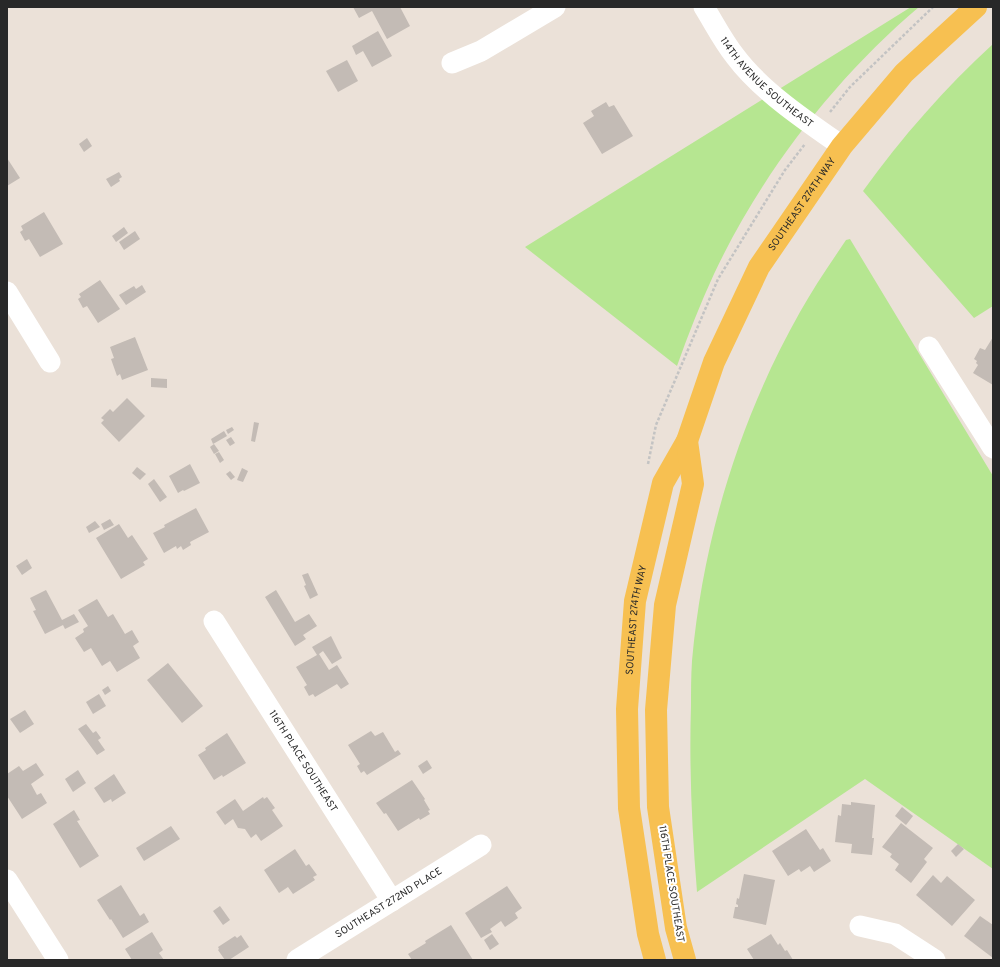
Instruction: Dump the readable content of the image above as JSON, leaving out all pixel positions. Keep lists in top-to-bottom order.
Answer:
{
  "streets": {
    "main road": ["SOUTHEAST 274TH WAY", "116TH PLACE SOUTHEAST"],
    "street": ["114TH AVENUE SOUTHEAST", "SOUTHEAST 272ND PLACE"]
  },
  "crossings": [
    ["114TH AVENUE SOUTHEAST", "SOUTHEAST 274TH WAY"],
    ["SOUTHEAST 274TH WAY", "116TH PLACE SOUTHEAST"],
    ["116TH PLACE SOUTHEAST", "SOUTHEAST 272ND PLACE"]
  ]
}
